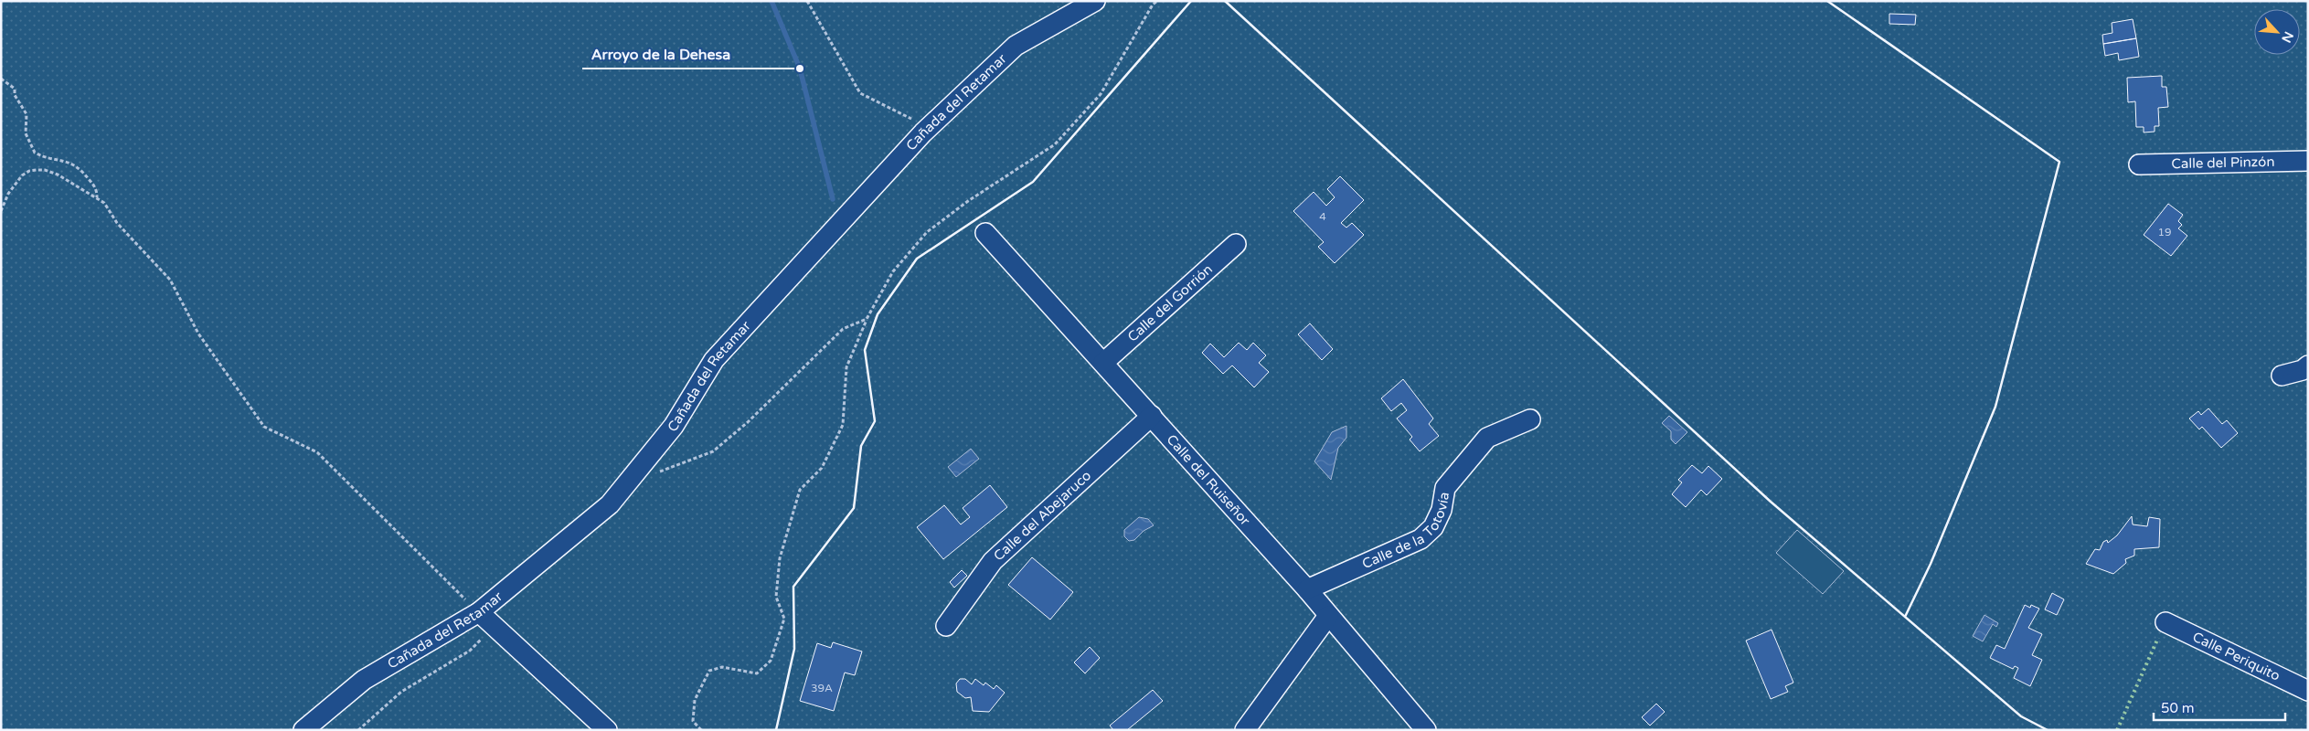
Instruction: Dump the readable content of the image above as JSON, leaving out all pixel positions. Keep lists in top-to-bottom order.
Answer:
{
  "streets": {
    "street": [
      "Cañada del Retamar",
      "Calle del Pinzón",
      "Calle del Gorrión",
      "Calle del Ruiseñor",
      "Calle del Abejaruco",
      "Calle de la Totovía",
      "Calle Periquito"
    ]
  },
  "crossings": [
    ["Calle del Gorrión", "Calle del Ruiseñor"],
    ["Calle del Ruiseñor", "Calle del Abejaruco"],
    ["Calle del Ruiseñor", "Calle de la Totovía"]
  ],
  "places": ["Arroyo de la Dehesa"],
  "house_numbers": ["4", "19", "39A"],
  "scale_bar": "50 m",
  "north": "bottom right"
}
